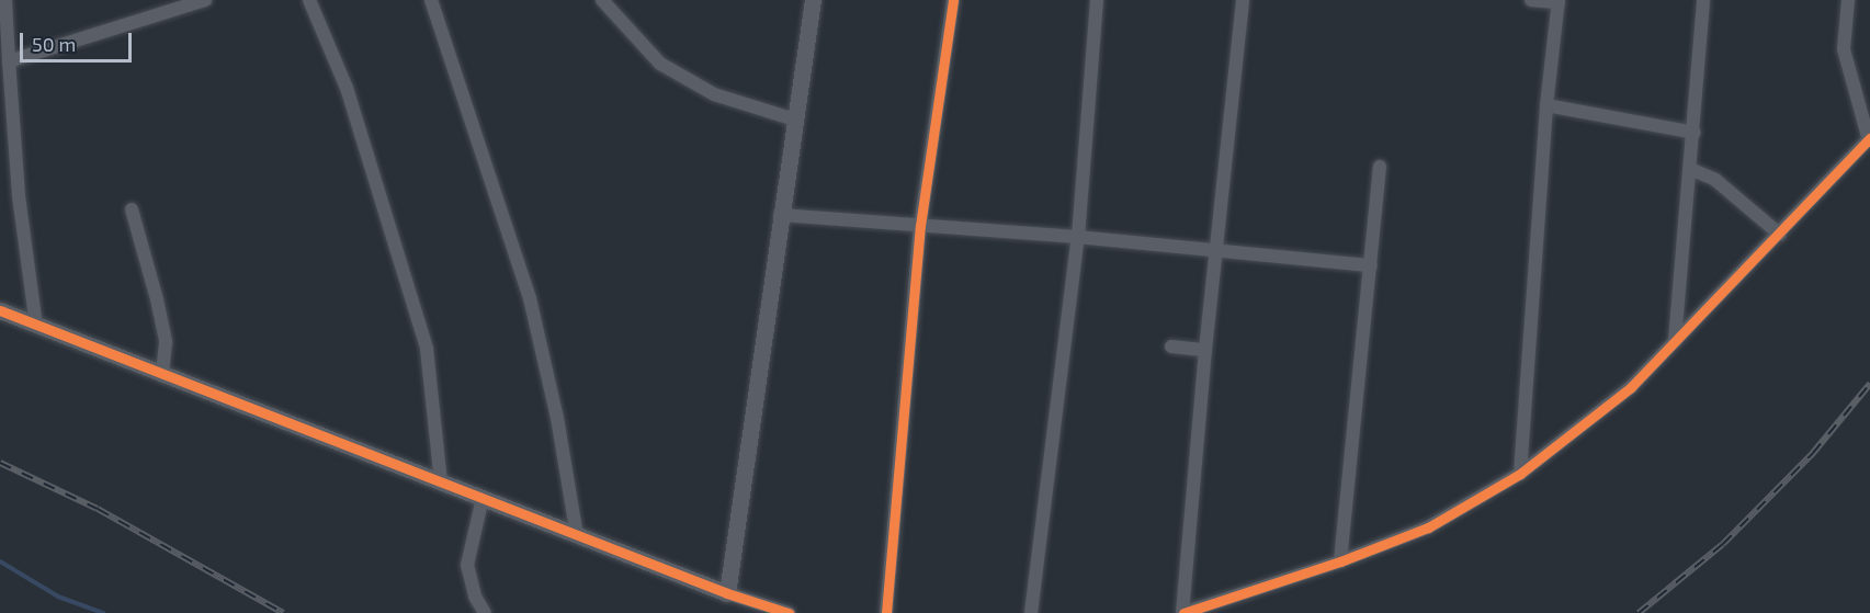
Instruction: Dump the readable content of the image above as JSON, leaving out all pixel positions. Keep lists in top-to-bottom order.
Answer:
{
  "scale_bar": "50 m"
}
